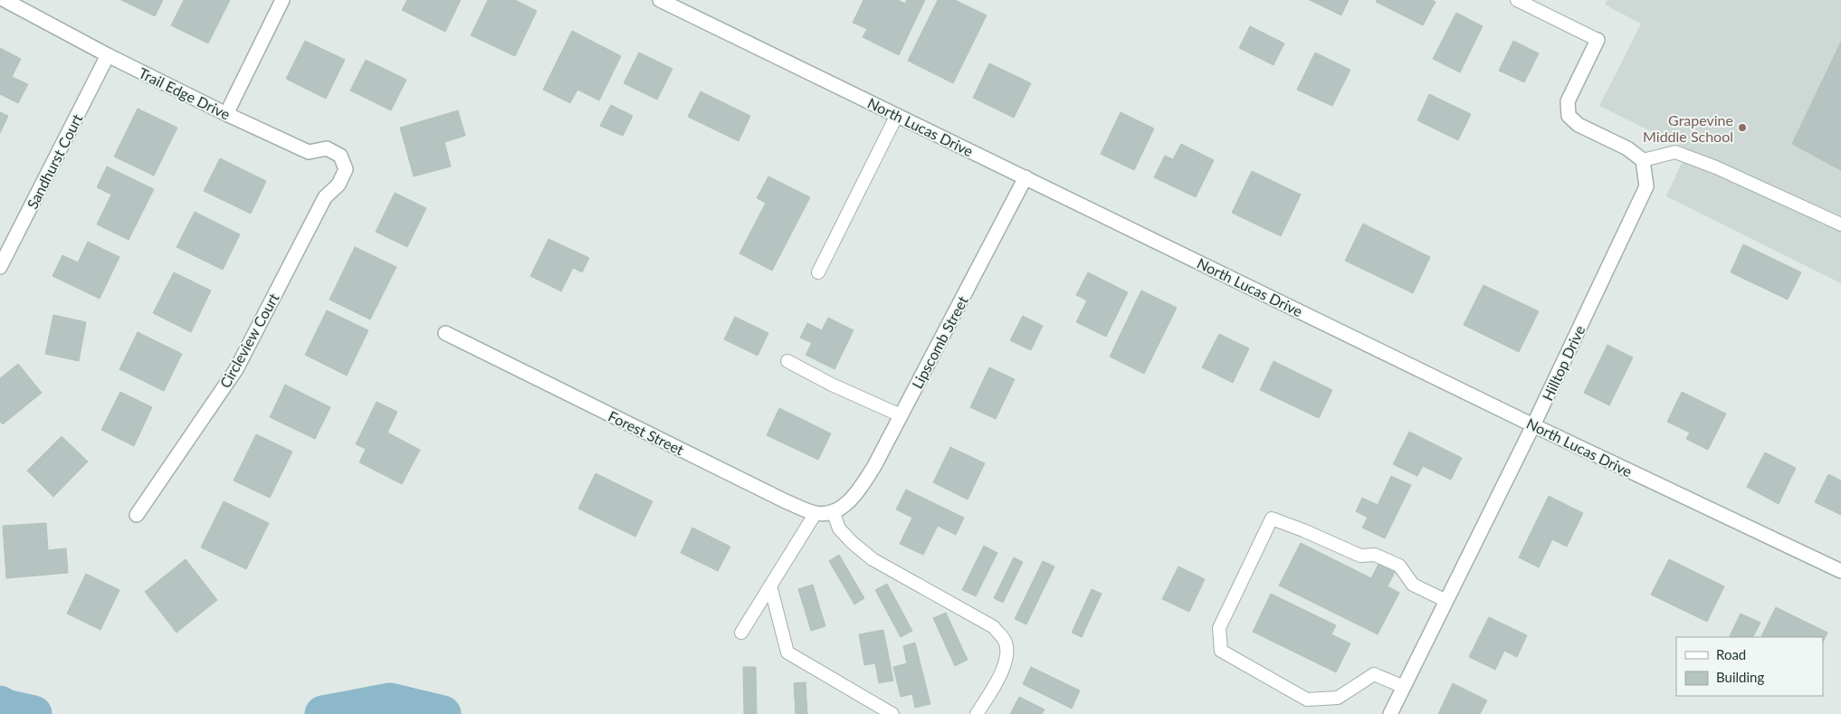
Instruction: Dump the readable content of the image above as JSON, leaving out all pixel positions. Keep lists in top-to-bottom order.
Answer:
{
  "streets": {
    "street": [
      "Trail Edge Drive",
      "North Lucas Drive",
      "Sandhurst Court",
      "Circleview Court",
      "Lipscomb Street",
      "Hilltop Drive",
      "Forest Street"
    ]
  },
  "crossings": [
    ["Trail Edge Drive", "Sandhurst Court"],
    ["Trail Edge Drive", "Circleview Court"],
    ["North Lucas Drive", "Lipscomb Street"],
    ["North Lucas Drive", "Hilltop Drive"],
    ["Lipscomb Street", "Forest Street"]
  ],
  "places": ["Grapevine Middle School"],
  "legend": ["Road", "Building"]
}
